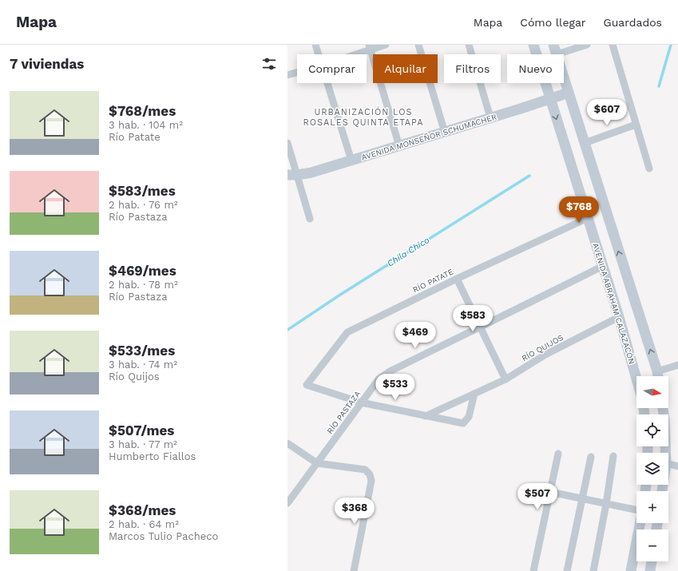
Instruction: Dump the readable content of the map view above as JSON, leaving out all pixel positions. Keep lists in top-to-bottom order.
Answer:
{
  "streets": {
    "main road": ["AVENIDA MONSEÑOR SCHUMACHER", "AVENIDA ABRAHAM CALAZACÓN"],
    "street": ["RÍO PATATE", "RÍO QUIJOS", "RÍO PASTAZA"]
  },
  "crossings": [
    ["AVENIDA MONSEÑOR SCHUMACHER", "AVENIDA ABRAHAM CALAZACÓN"],
    ["RÍO PATATE", "AVENIDA ABRAHAM CALAZACÓN"],
    ["RÍO PATATE", "RÍO PASTAZA"],
    ["AVENIDA ABRAHAM CALAZACÓN", "RÍO QUIJOS"],
    ["AVENIDA ABRAHAM CALAZACÓN", "RÍO PASTAZA"]
  ],
  "districts": ["URBANIZACIÓN LOS ROSALES QUINTA ETAPA"],
  "water": ["Chila Chico"],
  "north": "right",
  "page": {
    "header": "Mapa",
    "nav": ["Mapa", "Cómo llegar", "Guardados"],
    "heading": "7 viviendas",
    "chip": [
      "Comprar",
      "Alquilar",
      "Filtros",
      "Nuevo"
    ],
    "list": [
      {
        "name": "$768/mes",
        "note": "3 hab. · 104 m² · Río Patate"
      },
      {
        "name": "$583/mes",
        "note": "2 hab. · 76 m² · Río Pastaza"
      },
      {
        "name": "$469/mes",
        "note": "2 hab. · 78 m² · Río Pastaza"
      },
      {
        "name": "$533/mes",
        "note": "3 hab. · 74 m² · Río Quijos"
      },
      {
        "name": "$507/mes",
        "note": "3 hab. · 77 m² · Humberto Fiallos"
      },
      {
        "name": "$368/mes",
        "note": "2 hab. · 64 m² · Marcos Tulio Pacheco"
      }
    ],
    "price": [
      "$607",
      "$768",
      "$583",
      "$469",
      "$533",
      "$507",
      "$368"
    ],
    "map_buttons": ["+", "−"]
  }
}
